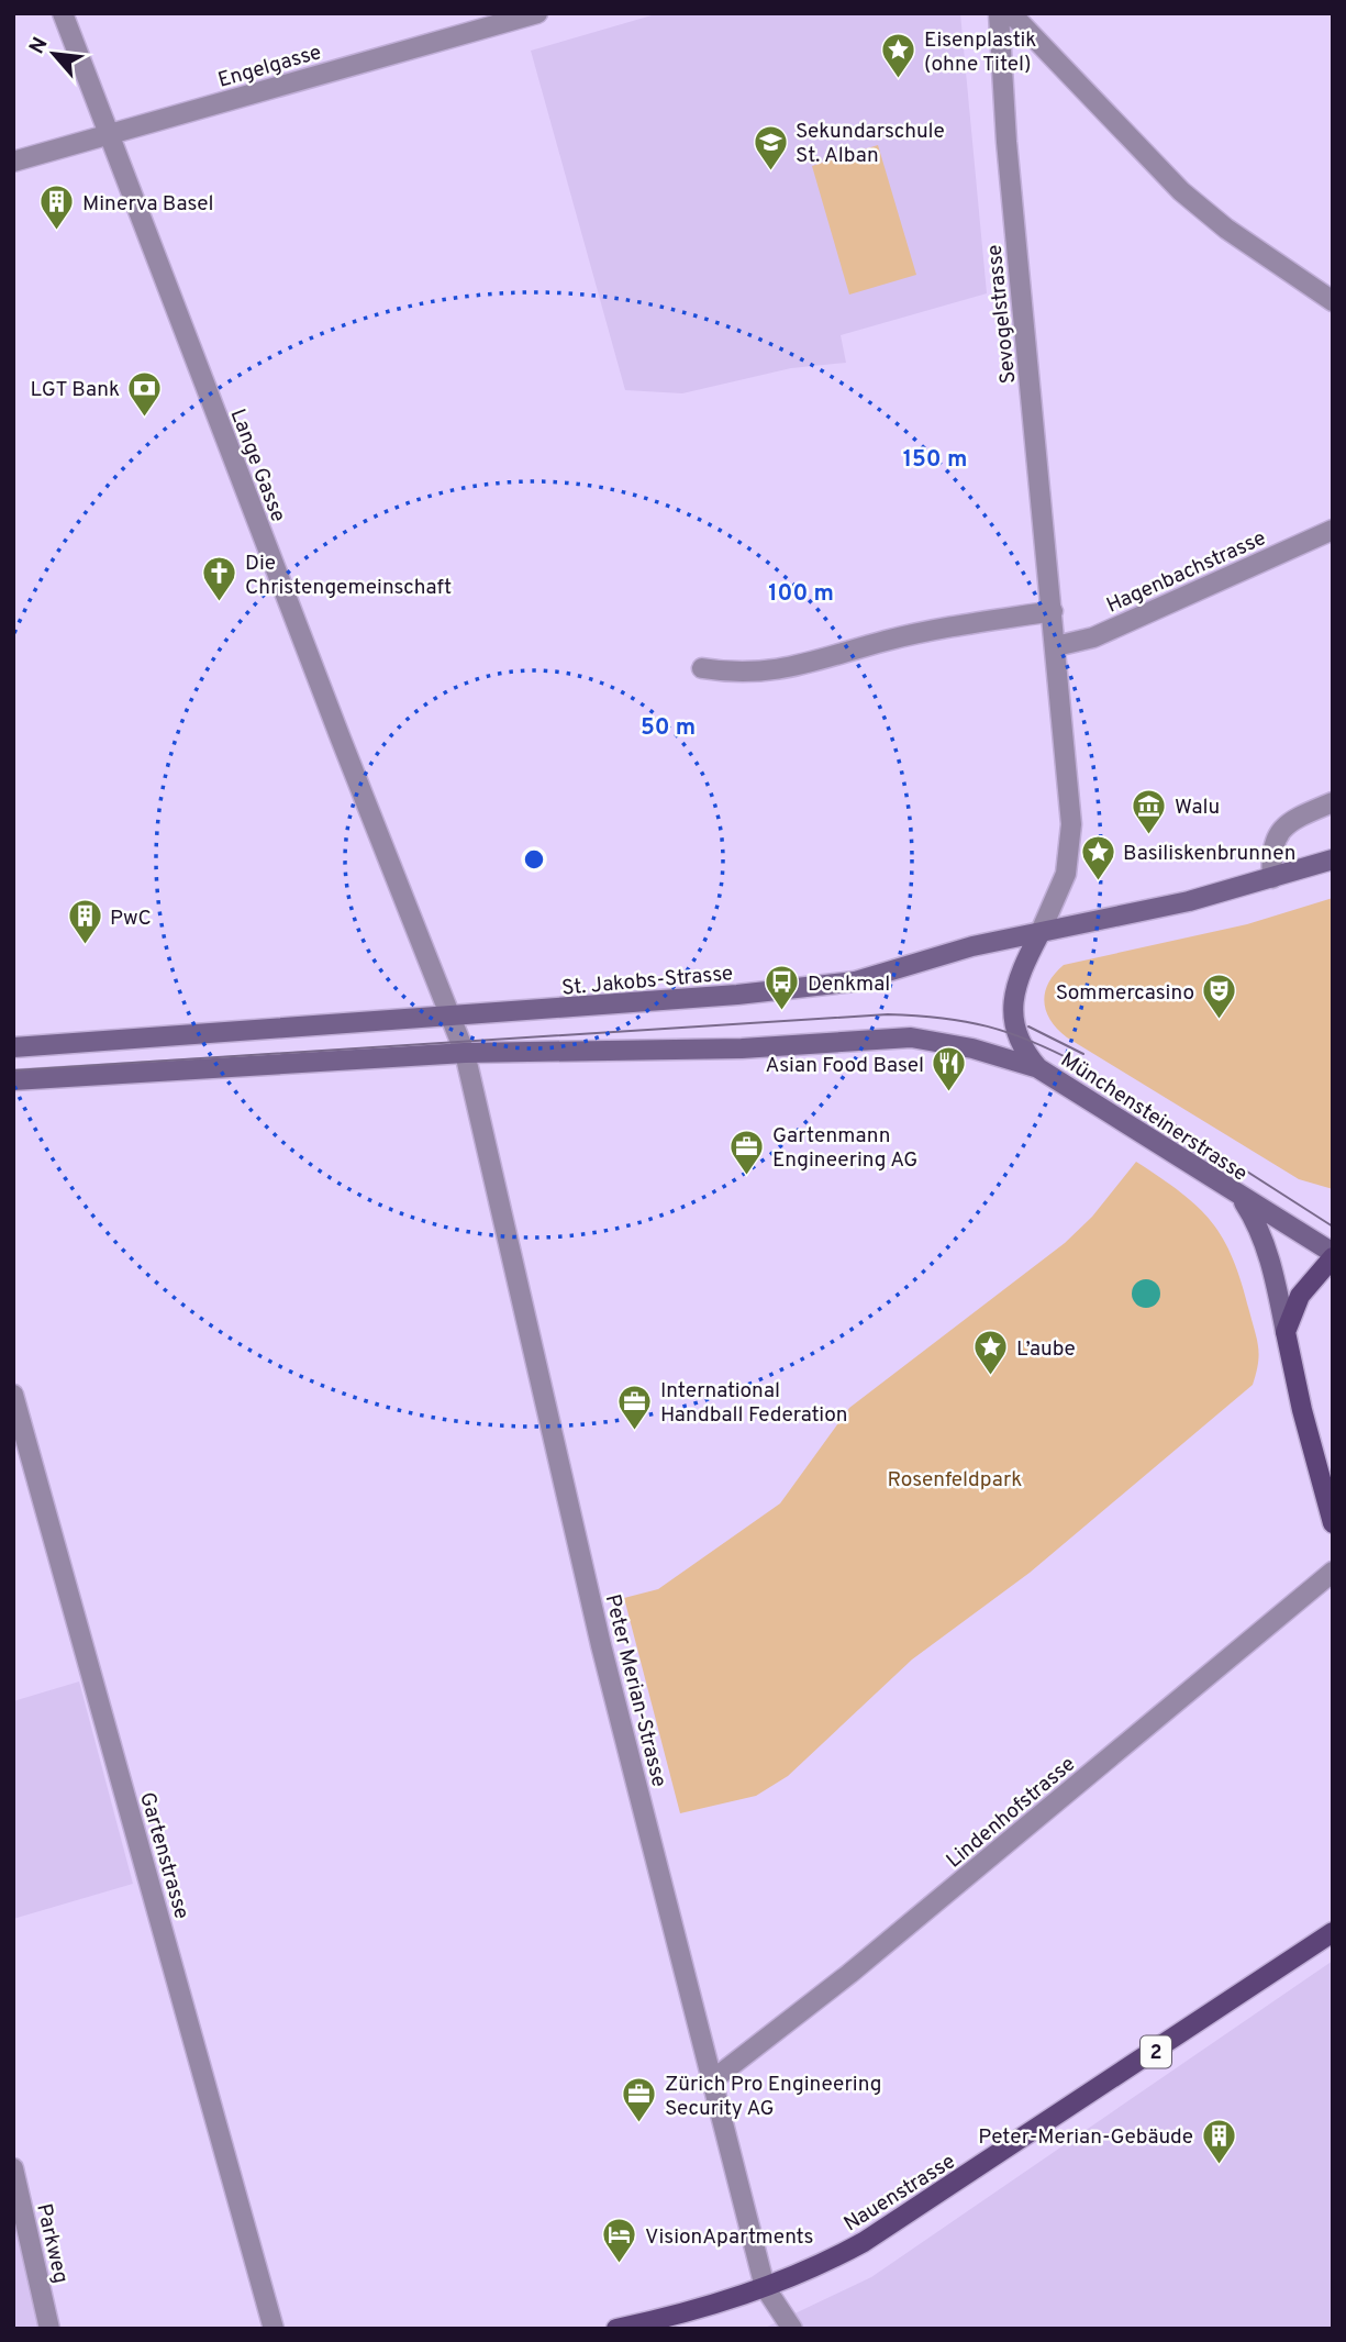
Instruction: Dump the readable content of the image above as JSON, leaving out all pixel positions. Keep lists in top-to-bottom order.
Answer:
{
  "streets": {
    "main road": [
      "St. Jakobs-Strasse",
      "Münchensteinerstrasse",
      "2",
      "Nauenstrasse"
    ],
    "street": [
      "Engelgasse",
      "Sevogelstrasse",
      "Lange Gasse",
      "Hagenbachstrasse",
      "Peter Merian-Strasse",
      "Lindenhofstrasse",
      "Gartenstrasse",
      "Parkweg"
    ]
  },
  "crossings": [
    ["Engelgasse", "Lange Gasse"],
    ["Sevogelstrasse", "Hagenbachstrasse"],
    ["Sevogelstrasse", "St. Jakobs-Strasse"],
    ["Sevogelstrasse", "Münchensteinerstrasse"],
    ["Lange Gasse", "St. Jakobs-Strasse"],
    ["Lange Gasse", "Peter Merian-Strasse"],
    ["St. Jakobs-Strasse", "Münchensteinerstrasse"],
    ["Peter Merian-Strasse", "Lindenhofstrasse"],
    ["Peter Merian-Strasse", "Nauenstrasse"]
  ],
  "parks": ["Rosenfeldpark"],
  "places": {
    "place": ["Eisenplastik (ohne Titel)", "Basiliskenbrunnen", "L’aube"],
    "school or university": ["Sekundarschule St. Alban"],
    "building": ["Minerva Basel", "PwC", "Peter-Merian-Gebäude"],
    "bank": ["LGT Bank"],
    "church": ["Die Christengemeinschaft"],
    "museum": ["Walu"],
    "bus stop": ["Denkmal"],
    "theatre": ["Sommercasino"],
    "restaurant": ["Asian Food Basel"],
    "office": ["Gartenmann Engineering AG", "International Handball Federation", "Zürich Pro Engineering Security AG"],
    "hotel": ["VisionApartments"]
  },
  "north": "top left",
  "rings": ["150 m", "100 m", "50 m"]
}
